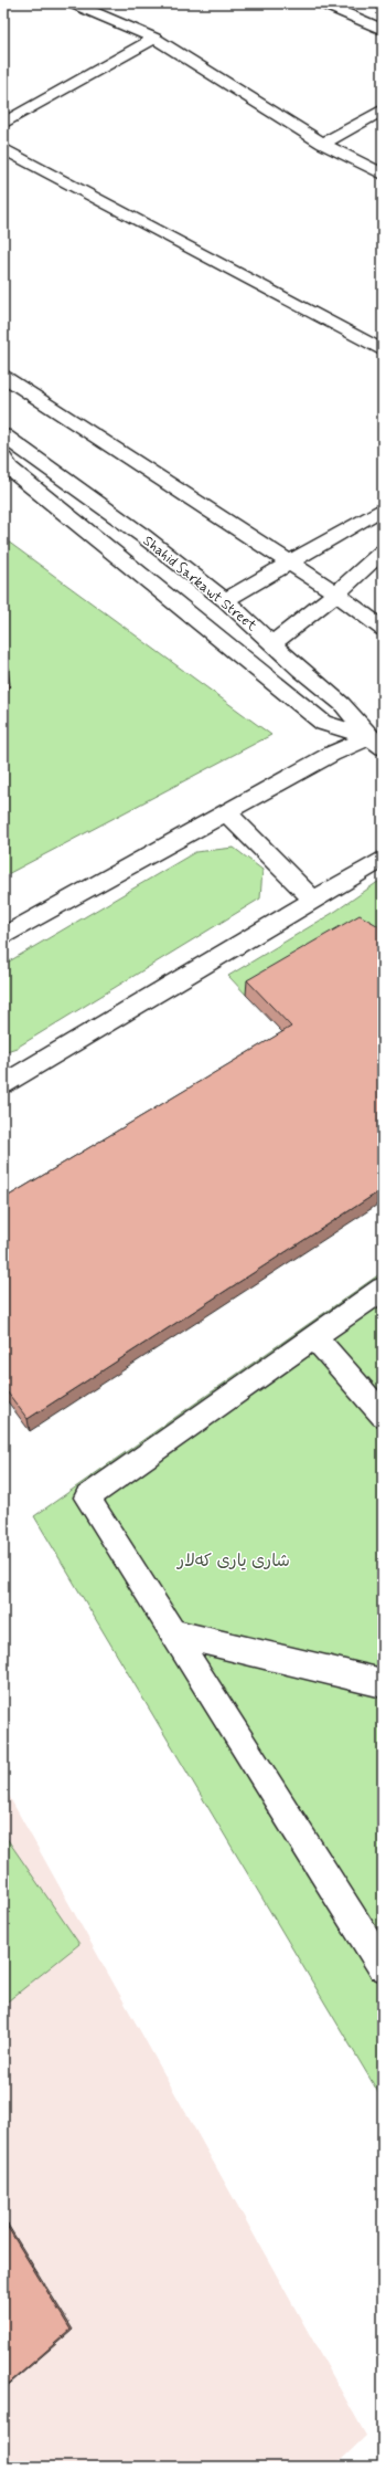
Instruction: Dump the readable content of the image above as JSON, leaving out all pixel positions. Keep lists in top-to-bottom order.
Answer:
{
  "streets": {
    "street": ["Shahid Sarkawt Street"]
  },
  "parks": ["شاری یاری کەلار"]
}
